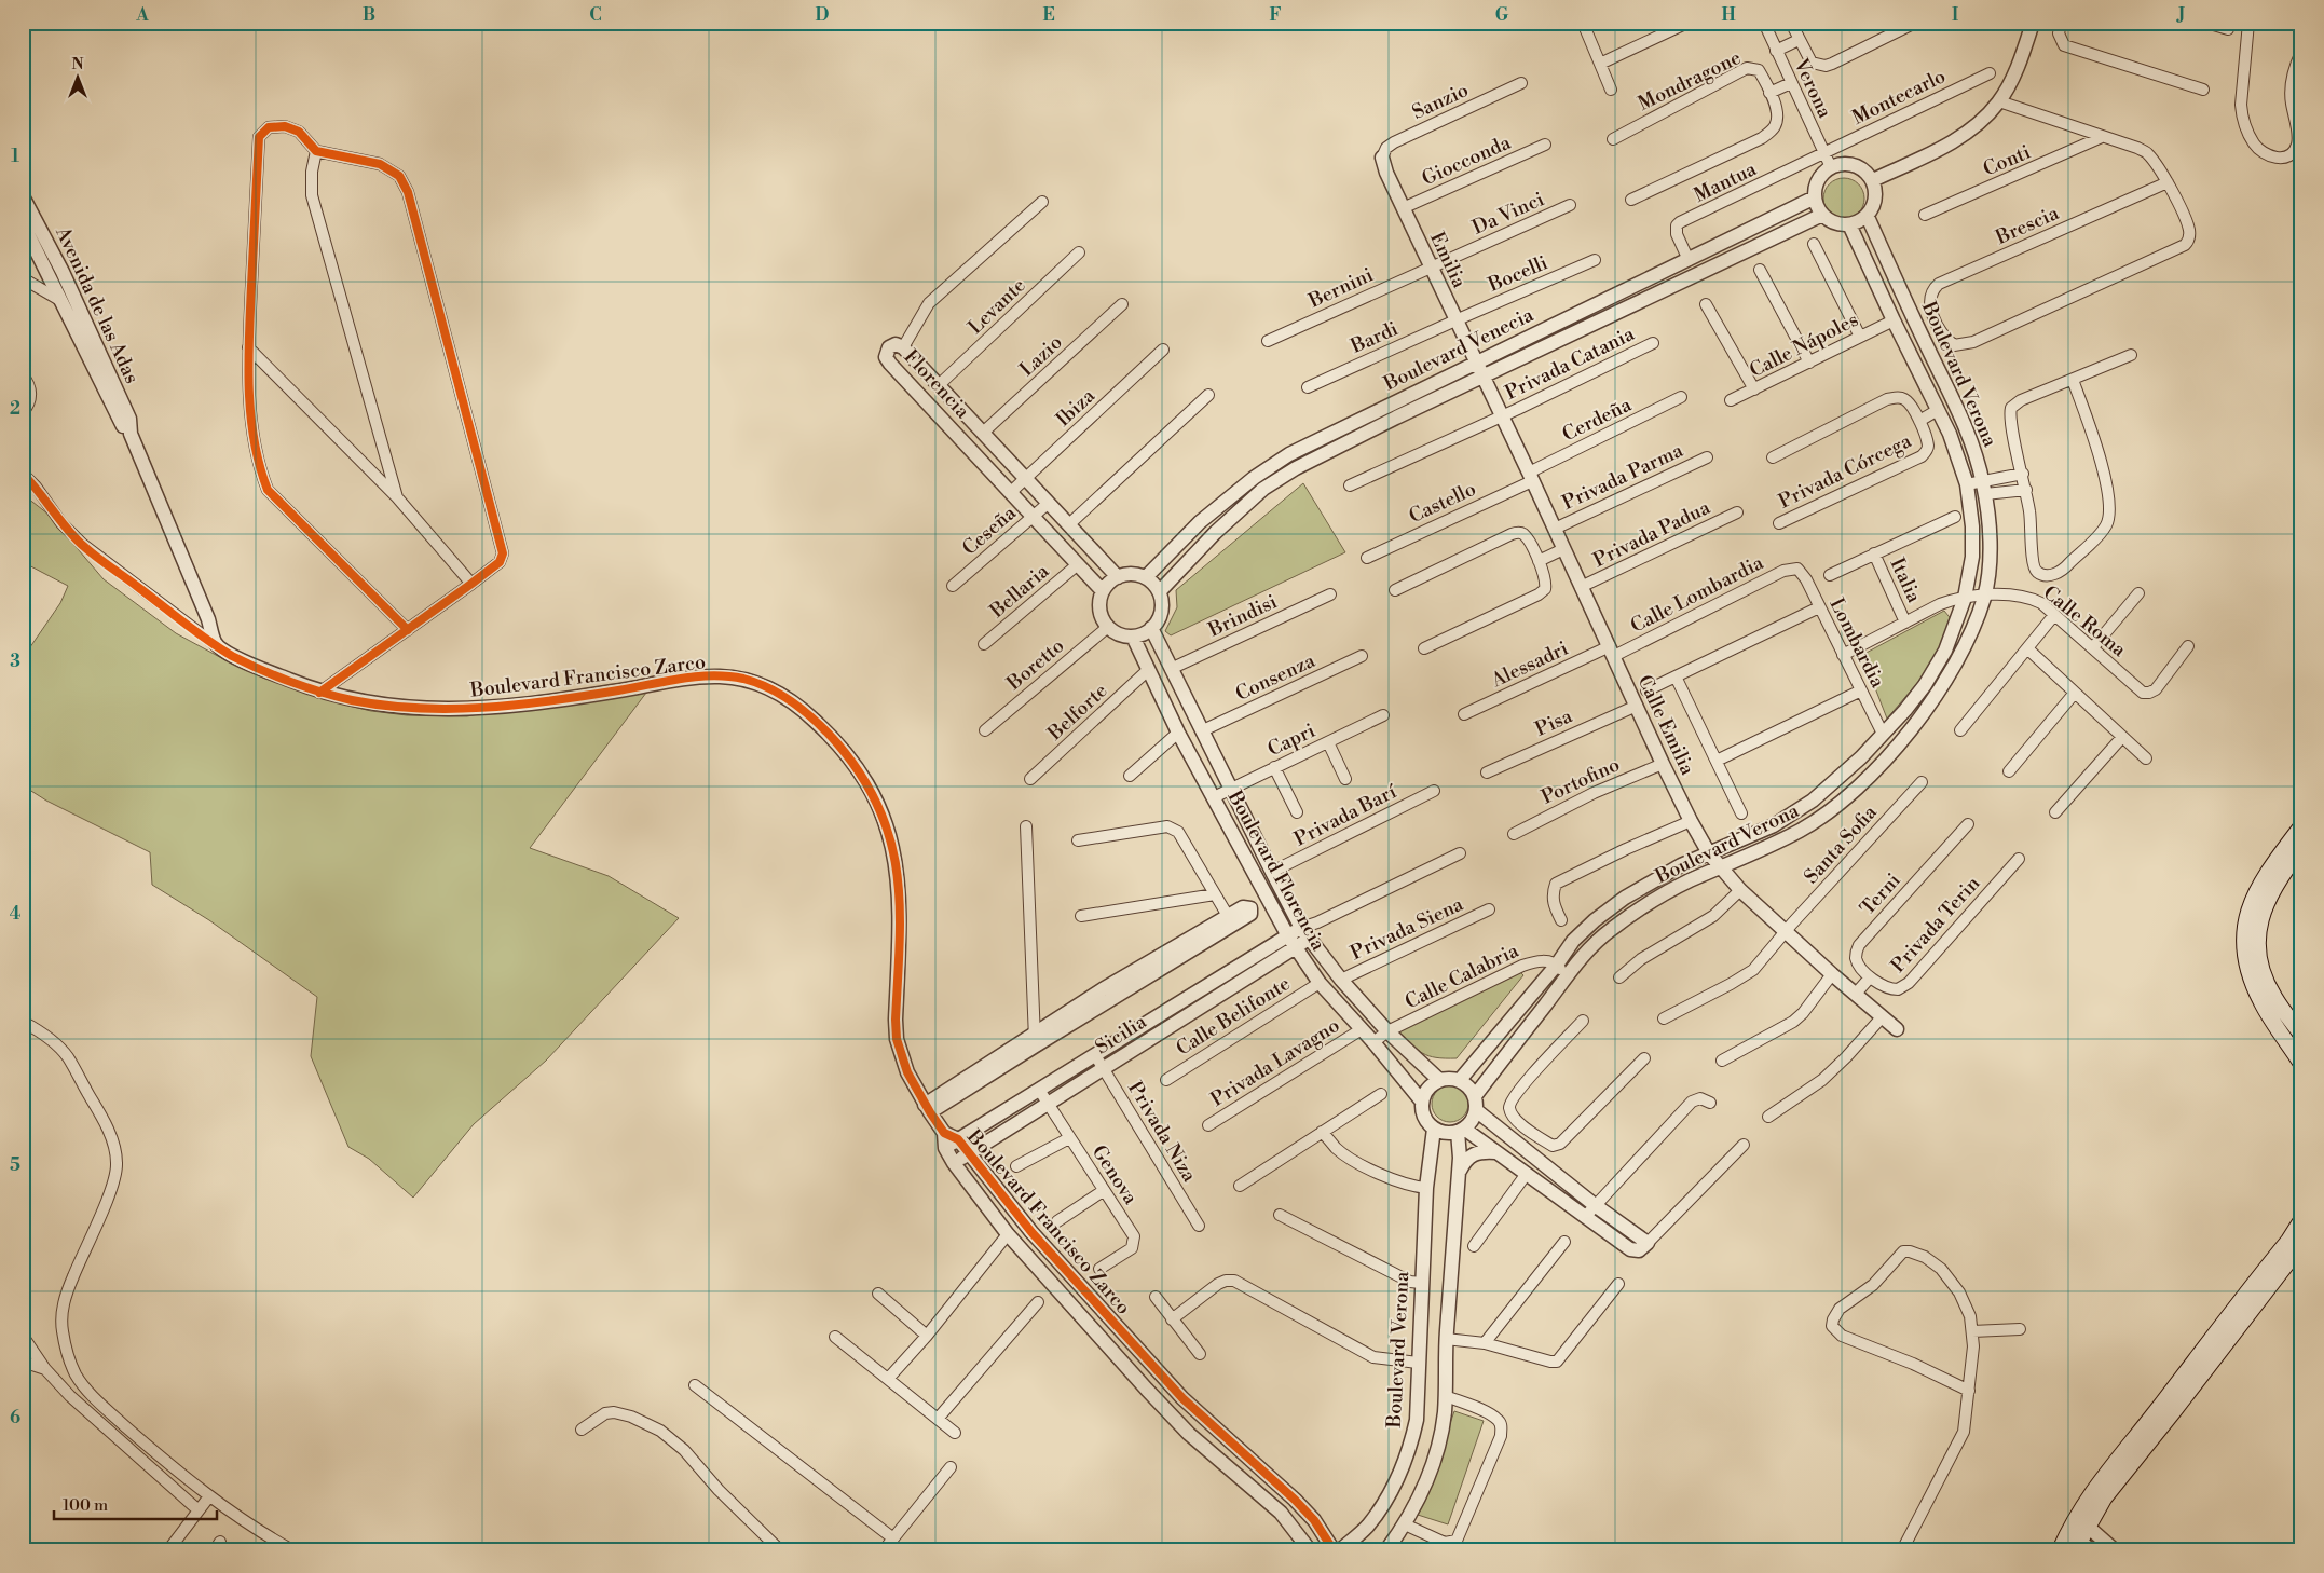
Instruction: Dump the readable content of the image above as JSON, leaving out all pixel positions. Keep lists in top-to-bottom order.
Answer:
{
  "streets": {
    "street": [
      "Mondragone",
      "Verona",
      "Montecarlo",
      "Sanzio",
      "Giocconda",
      "Conti",
      "Mantua",
      "Da Vinci",
      "Brescia",
      "Emilia",
      "Bocelli",
      "Bernini",
      "Avenida de las Adas",
      "Levante",
      "Bardi",
      "Calle Nápoles",
      "Boulevard Venecia",
      "Lazio",
      "Privada Catania",
      "Boulevard Verona",
      "Florencia",
      "Ibiza",
      "Cerdeña",
      "Privada Córcega",
      "Privada Parma",
      "Castello",
      "Ceseña",
      "Privada Padua",
      "Italia",
      "Bellaria",
      "Calle Lombardia",
      "Brindisi",
      "Calle Roma",
      "Lombardia",
      "Boretto",
      "Alessadri",
      "Boulevard Francisco Zarco",
      "Consenza",
      "Belforte",
      "Pisa",
      "Calle Emilia",
      "Capri",
      "Portofino",
      "Privada Barí",
      "Santa Sofia",
      "Boulevard Florencia",
      "Terni",
      "Privada Terin",
      "Privada Siena",
      "Calle Calabria",
      "Calle Belifonte",
      "Sicilia",
      "Privada Lavagno",
      "Privada Niza",
      "Genova"
    ]
  },
  "crossings": [
    ["Verona", "Montecarlo"],
    ["Verona", "Mantua"],
    ["Verona", "Boulevard Venecia"],
    ["Verona", "Boulevard Verona"],
    ["Montecarlo", "Mantua"],
    ["Sanzio", "Emilia"],
    ["Giocconda", "Emilia"],
    ["Mantua", "Boulevard Venecia"],
    ["Da Vinci", "Emilia"],
    ["Da Vinci", "Bernini"],
    ["Emilia", "Bocelli"],
    ["Emilia", "Bernini"],
    ["Emilia", "Bardi"],
    ["Emilia", "Boulevard Venecia"],
    ["Emilia", "Calle Emilia"],
    ["Bocelli", "Bardi"],
    ["Avenida de las Adas", "Boulevard Francisco Zarco"],
    ["Levante", "Florencia"],
    ["Calle Nápoles", "Boulevard Verona"],
    ["Boulevard Venecia", "Boulevard Verona"],
    ["Boulevard Venecia", "Florencia"],
    ["Boulevard Venecia", "Boretto"],
    ["Boulevard Venecia", "Calle Emilia"],
    ["Boulevard Venecia", "Boulevard Florencia"],
    ["Lazio", "Florencia"],
    ["Privada Catania", "Calle Emilia"],
    ["Boulevard Verona", "Privada Córcega"],
    ["Boulevard Verona", "Calle Roma"],
    ["Boulevard Verona", "Lombardia"],
    ["Boulevard Verona", "Calle Emilia"],
    ["Boulevard Verona", "Boulevard Florencia"],
    ["Boulevard Verona", "Calle Calabria"],
    ["Florencia", "Ibiza"],
    ["Florencia", "Ceseña"],
    ["Florencia", "Bellaria"],
    ["Florencia", "Boretto"],
    ["Florencia", "Boulevard Florencia"],
    ["Cerdeña", "Castello"],
    ["Cerdeña", "Calle Emilia"],
    ["Privada Parma", "Calle Emilia"],
    ["Castello", "Calle Emilia"],
    ["Privada Padua", "Calle Emilia"],
    ["Italia", "Calle Roma"],
    ["Calle Lombardia", "Lombardia"],
    ["Calle Lombardia", "Alessadri"],
    ["Calle Lombardia", "Calle Emilia"],
    ["Brindisi", "Boulevard Florencia"],
    ["Calle Roma", "Lombardia"],
    ["Boretto", "Boulevard Florencia"],
    ["Alessadri", "Calle Emilia"],
    ["Boulevard Francisco Zarco", "Sicilia"],
    ["Consenza", "Boulevard Florencia"],
    ["Belforte", "Boulevard Florencia"],
    ["Pisa", "Calle Emilia"],
    ["Calle Emilia", "Portofino"],
    ["Calle Emilia", "Santa Sofia"],
    ["Capri", "Boulevard Florencia"],
    ["Privada Barí", "Boulevard Florencia"],
    ["Boulevard Florencia", "Privada Siena"],
    ["Boulevard Florencia", "Calle Calabria"],
    ["Boulevard Florencia", "Calle Belifonte"],
    ["Boulevard Florencia", "Sicilia"],
    ["Boulevard Florencia", "Privada Lavagno"],
    ["Terni", "Privada Terin"],
    ["Sicilia", "Privada Niza"],
    ["Sicilia", "Genova"]
  ],
  "scale_bar": "100 m",
  "north": "top",
  "grid": {
    "columns": [
      "A",
      "B",
      "C",
      "D",
      "E",
      "F",
      "G",
      "H",
      "I",
      "J"
    ],
    "rows": [
      "1",
      "2",
      "3",
      "4",
      "5",
      "6"
    ]
  }
}
